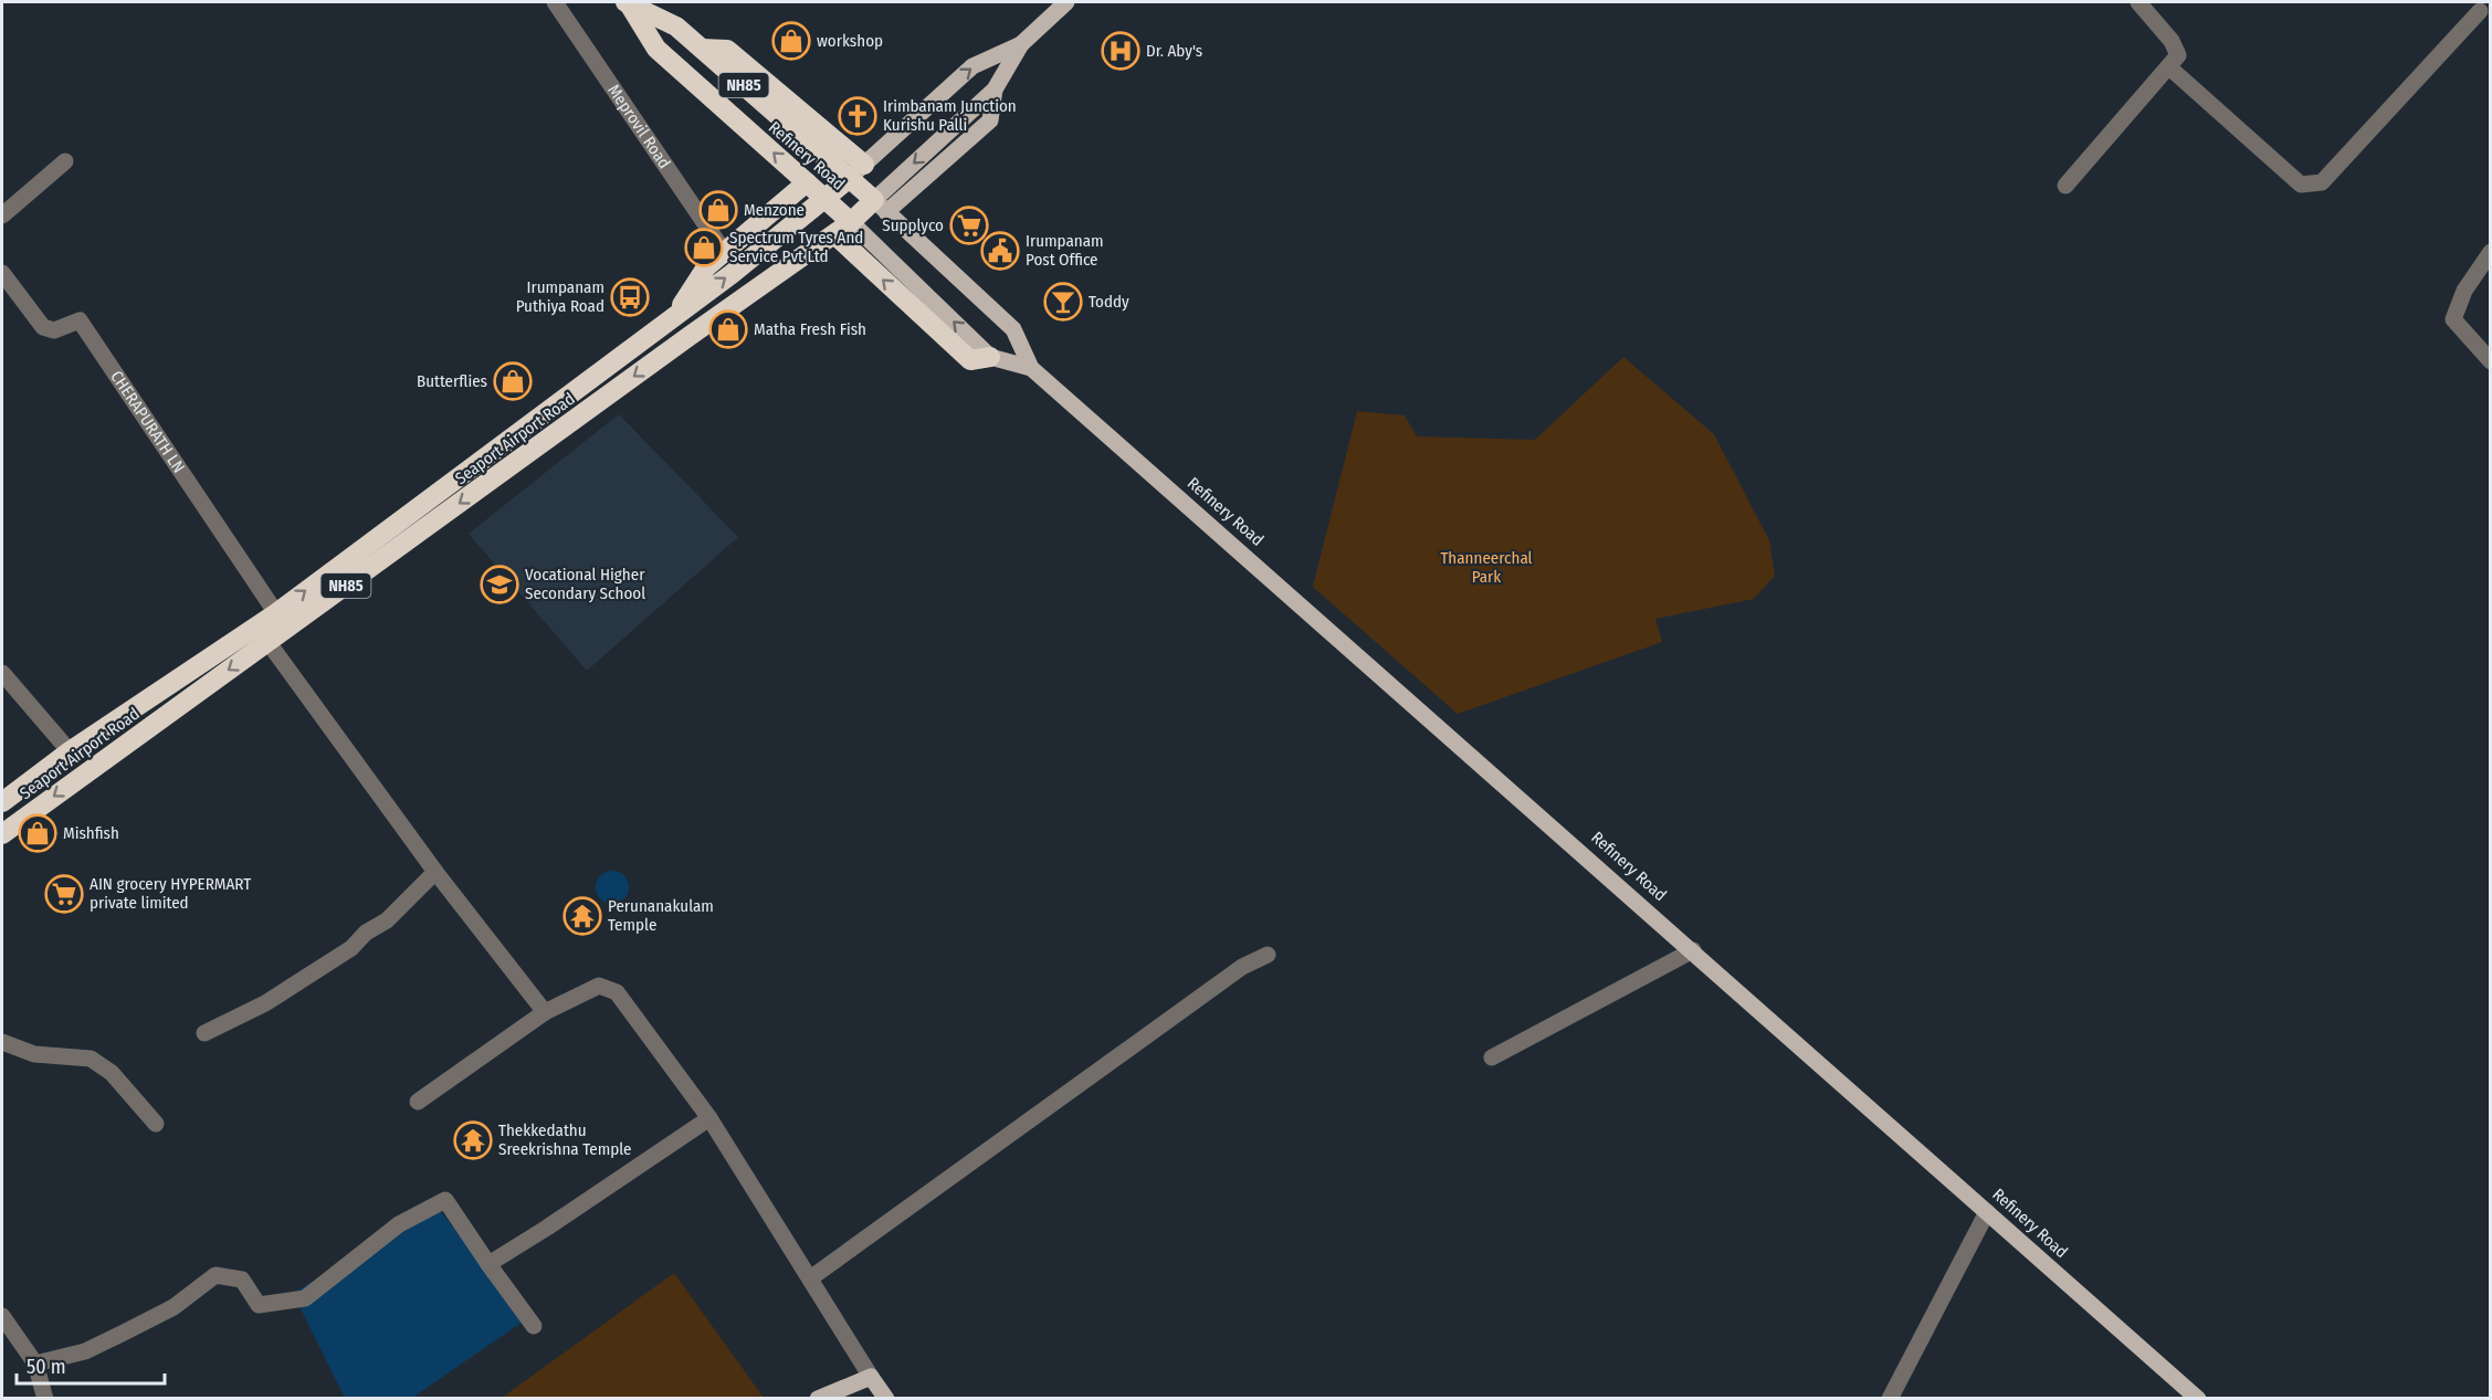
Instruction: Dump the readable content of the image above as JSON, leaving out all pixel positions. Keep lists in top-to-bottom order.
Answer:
{
  "streets": {
    "highway": ["NH85", "Refinery Road", "Seaport Airport Road"],
    "street": ["Meprovil Road", "CHERAPURATH LN"]
  },
  "crossings": [
    ["Refinery Road", "Seaport Airport Road"],
    ["CHERAPURATH LN", "Seaport Airport Road"]
  ],
  "parks": ["Thanneerchal Park"],
  "places": {
    "shop": [
      "workshop",
      "Menzone",
      "Spectrum Tyres And Service Pvt Ltd",
      "Matha Fresh Fish",
      "Butterflies",
      "Mishfish"
    ],
    "hospital": ["Dr. Aby's"],
    "church": ["Irimbanam Junction Kurishu Palli"],
    "supermarket": ["Supplyco", "AIN grocery HYPERMART private limited"],
    "public building": ["Irumpanam Post Office"],
    "bus stop": ["Irumpanam Puthiya Road"],
    "bar": ["Toddy"],
    "school or university": ["Vocational Higher Secondary School"],
    "temple": ["Perunanakulam Temple", "Thekkedathu Sreekrishna Temple"]
  },
  "scale_bar": "50 m"
}
